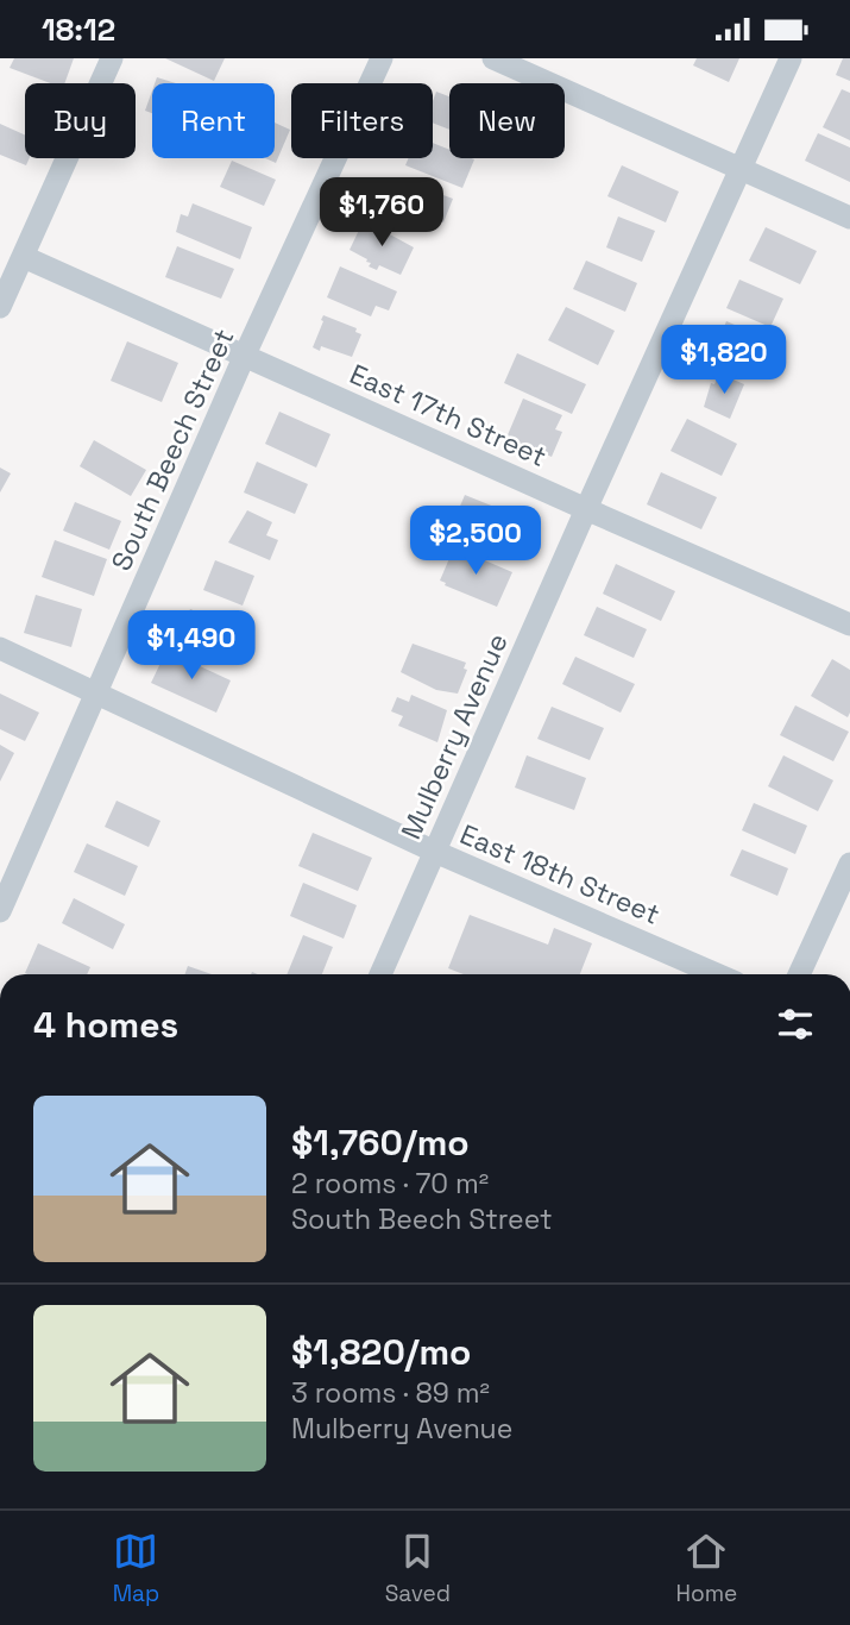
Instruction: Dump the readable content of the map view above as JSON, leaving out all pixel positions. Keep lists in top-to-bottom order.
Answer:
{
  "streets": {
    "street": [
      "East 17th Street",
      "South Beech Street",
      "Mulberry Avenue",
      "East 18th Street"
    ]
  },
  "crossings": [
    ["East 17th Street", "South Beech Street"],
    ["East 17th Street", "Mulberry Avenue"],
    ["South Beech Street", "East 18th Street"],
    ["Mulberry Avenue", "East 18th Street"]
  ],
  "page": {
    "status": "18:12",
    "chip": [
      "Buy",
      "Rent",
      "Filters",
      "New"
    ],
    "price": [
      "$1,760",
      "$1,820",
      "$2,500",
      "$1,490"
    ],
    "heading": "4 homes",
    "list": [
      {
        "name": "$1,760/mo",
        "note": "2 rooms · 70 m² · South Beech Street"
      },
      {
        "name": "$1,820/mo",
        "note": "3 rooms · 89 m² · Mulberry Avenue"
      }
    ],
    "tabs": ["Map", "Saved", "Home"]
  }
}
